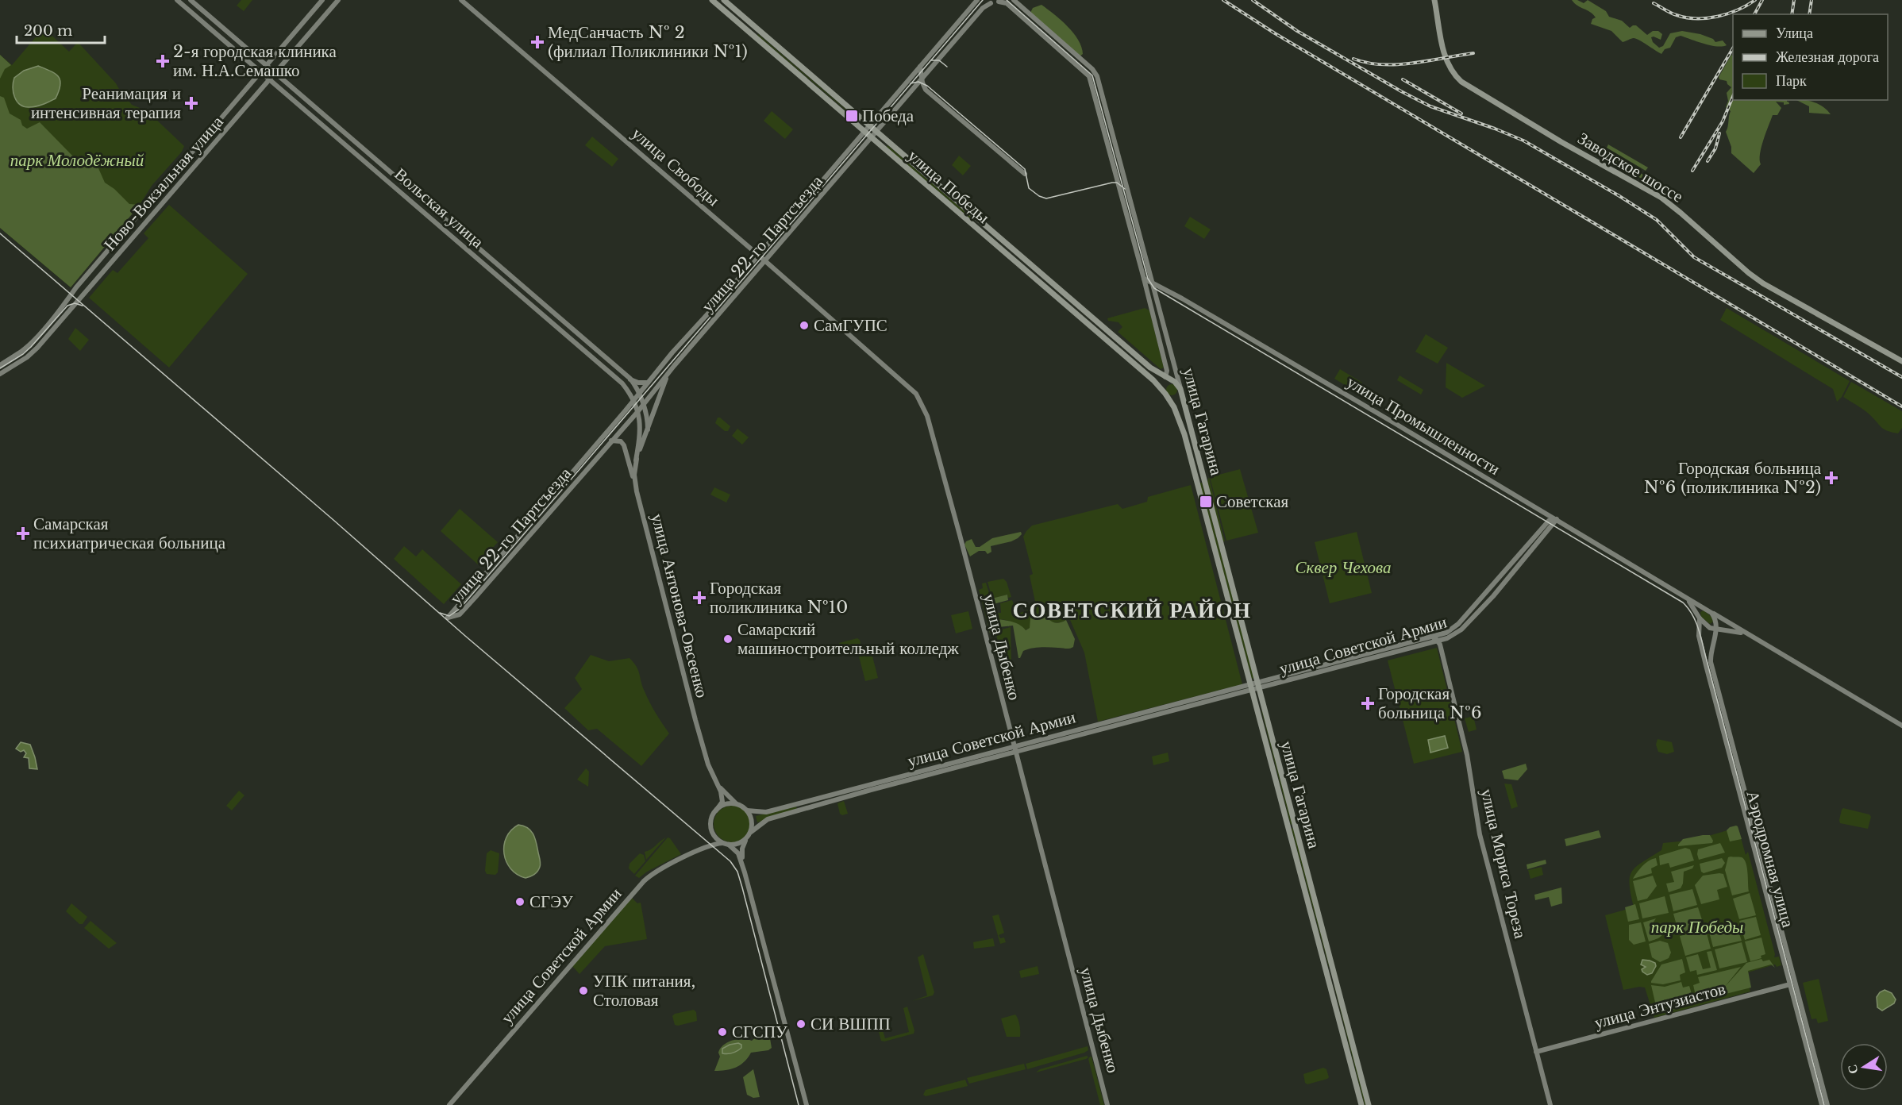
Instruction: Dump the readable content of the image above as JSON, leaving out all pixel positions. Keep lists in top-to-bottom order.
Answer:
{
  "streets": {
    "main road": [
      "улица Свободы",
      "Заводское шоссе",
      "Ново-Вокзальная улица",
      "улица Победы",
      "Вольская улица",
      "улица 22-го Партсъезда",
      "улица Гагарина",
      "улица Промышленности",
      "улица Антонова-Овсеенко",
      "улица Советской Армии",
      "улица Дыбенко",
      "Аэродромная улица",
      "улица Мориса Тореза",
      "улица Энтузиастов"
    ]
  },
  "crossings": [
    ["улица Свободы", "улица 22-го Партсъезда"],
    ["улица Свободы", "улица Дыбенко"],
    ["Ново-Вокзальная улица", "Вольская улица"],
    ["улица Победы", "улица 22-го Партсъезда"],
    ["улица Победы", "улица Гагарина"],
    ["Вольская улица", "улица 22-го Партсъезда"],
    ["Вольская улица", "улица Антонова-Овсеенко"],
    ["улица 22-го Партсъезда", "улица Антонова-Овсеенко"],
    ["улица Гагарина", "улица Промышленности"],
    ["улица Гагарина", "улица Советской Армии"],
    ["улица Промышленности", "улица Советской Армии"],
    ["улица Промышленности", "Аэродромная улица"],
    ["улица Антонова-Овсеенко", "улица Советской Армии"],
    ["улица Советской Армии", "улица Дыбенко"],
    ["улица Советской Армии", "улица Мориса Тореза"],
    ["Аэродромная улица", "улица Энтузиастов"],
    ["улица Мориса Тореза", "улица Энтузиастов"]
  ],
  "districts": ["СОВЕТСКИЙ РАЙОН"],
  "parks": ["парк Молодёжный", "Сквер Чехова", "парк Победы"],
  "places": {
    "health": [
      "МедСанчасть № 2 (филиал Поликлиники №1)",
      "2-я городская клиника им. Н.А.Семашко",
      "Реанимация и интенсивная терапия",
      "Городская больница №6 (поликлиника №2)",
      "Самарская психиатрическая больница",
      "Городская поликлиника №10",
      "Городская больница №6"
    ],
    "transit": ["Победа", "Советская"],
    "other": [
      "СамГУПС",
      "Самарский машиностроительный колледж",
      "СГЭУ",
      "УПК питания, Столовая",
      "СИ ВШПП",
      "СГСПУ"
    ]
  },
  "legend": ["Улица", "Железная дорога", "Парк"],
  "scale_bar": "200 m",
  "north": "left"
}
